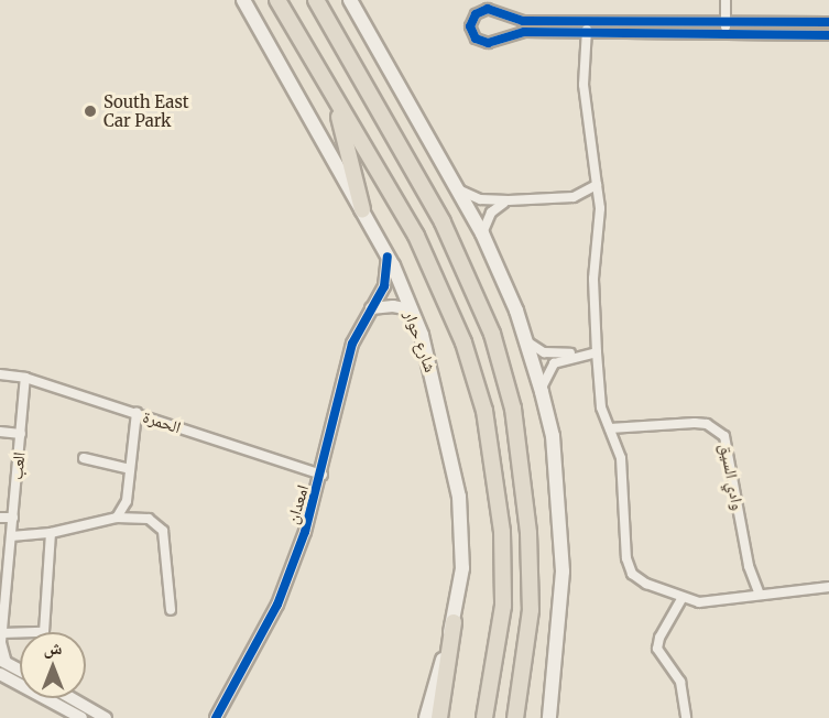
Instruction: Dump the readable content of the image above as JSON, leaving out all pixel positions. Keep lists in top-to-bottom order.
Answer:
{
  "streets": {
    "main road": ["شارع حوار"],
    "street": [
      "الحمرة",
      "العب",
      "وادي السيق",
      "امعدان"
    ]
  },
  "crossings": [
    ["شارع حوار", "امعدان"],
    ["الحمرة", "العب"],
    ["الحمرة", "امعدان"]
  ],
  "places": ["South East Car Park"],
  "north": "top"
}
